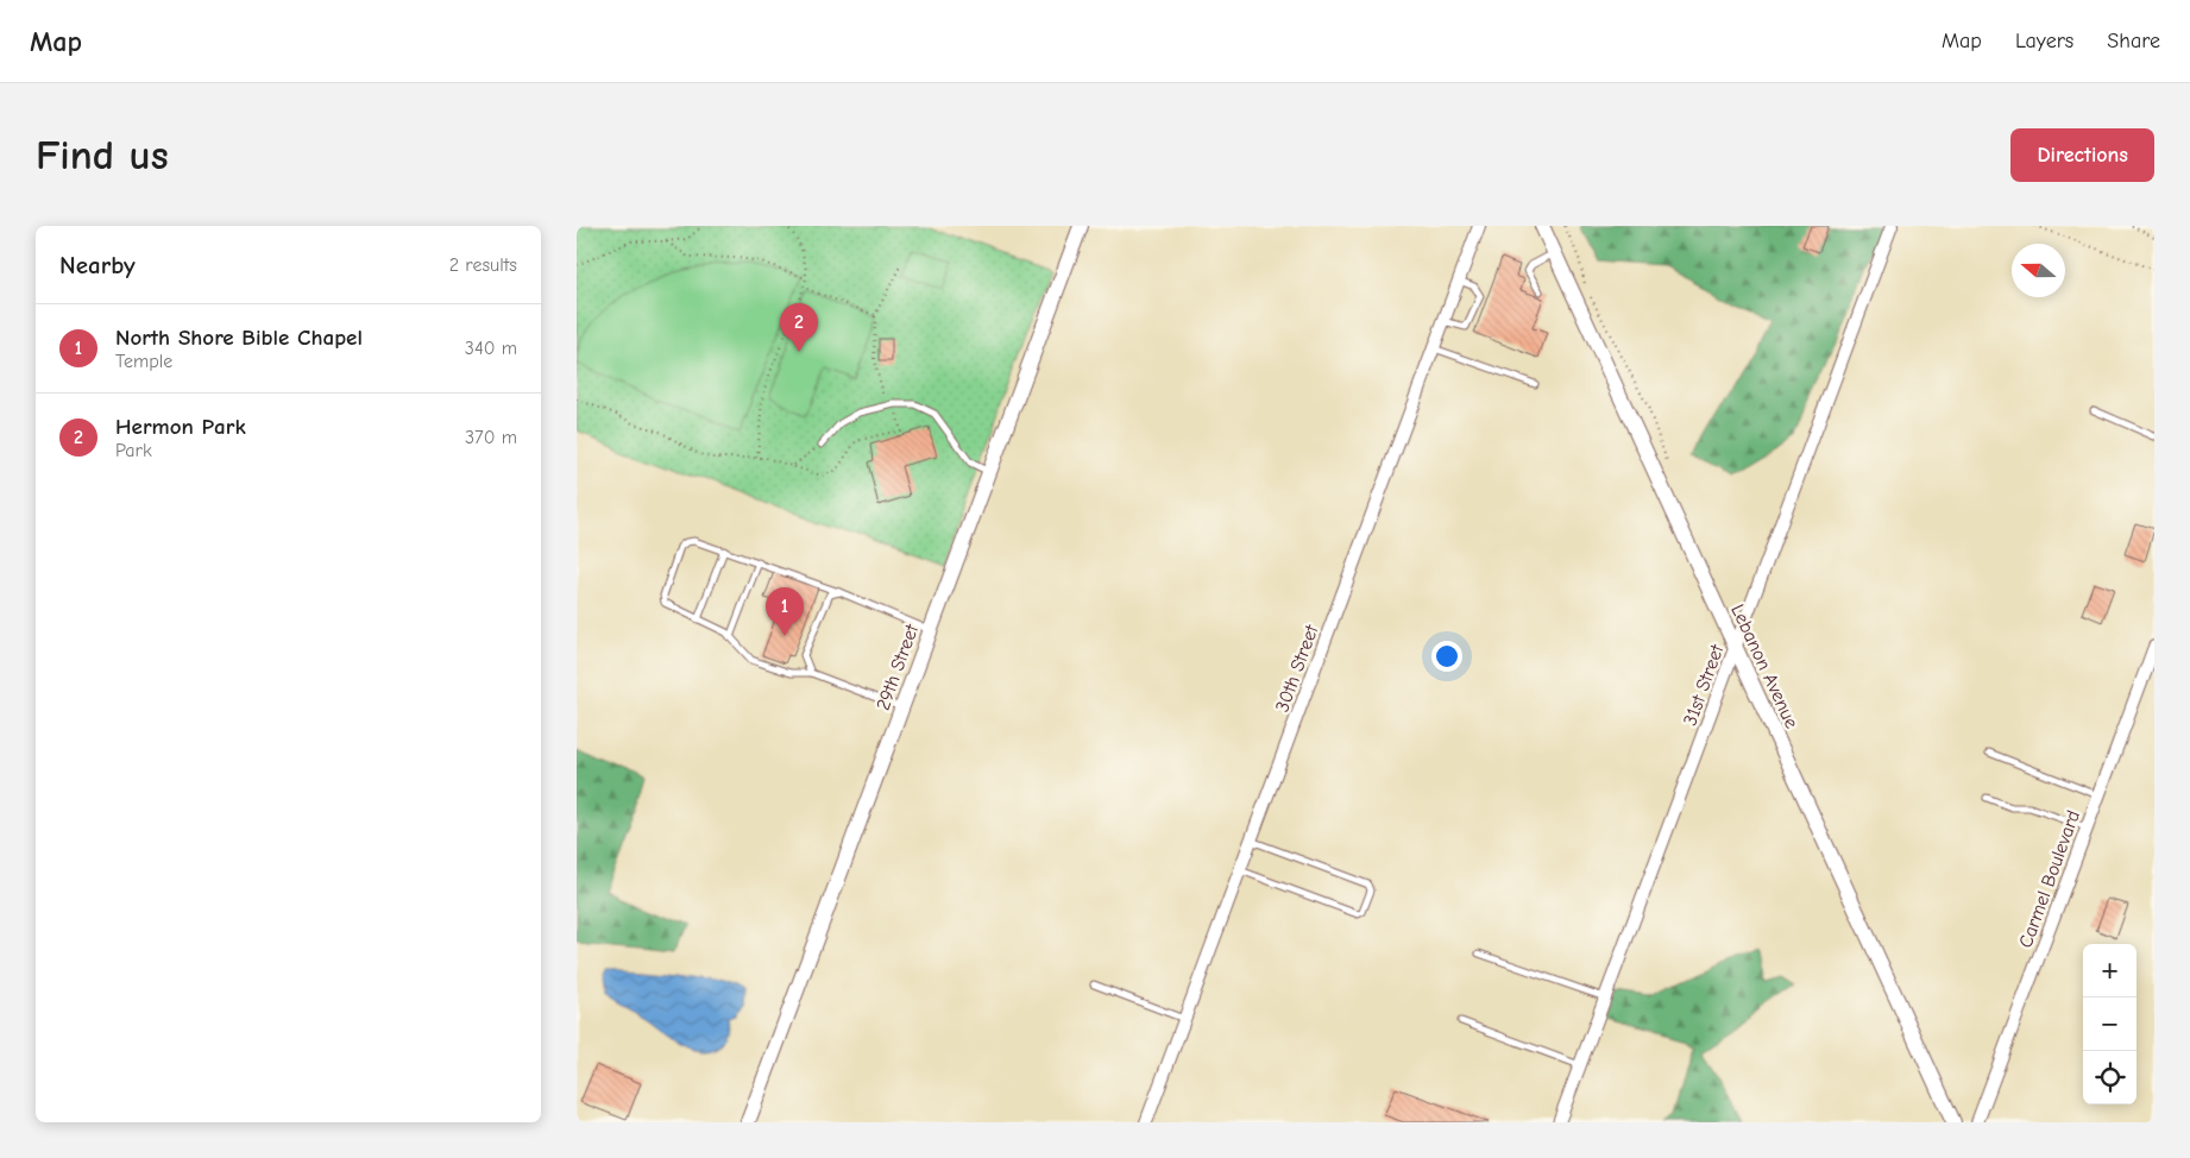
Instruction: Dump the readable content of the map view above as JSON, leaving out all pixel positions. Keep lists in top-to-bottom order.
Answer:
{
  "streets": {
    "street": [
      "Lebanon Avenue",
      "29th Street",
      "30th Street",
      "31st Street",
      "Carmel Boulevard"
    ]
  },
  "crossings": [
    ["Lebanon Avenue", "31st Street"]
  ],
  "north": "left",
  "page": {
    "header": "Map",
    "nav": ["Map", "Layers", "Share"],
    "buttons": "Directions",
    "title": "Find us",
    "heading": ["Nearby", "2 results"],
    "list": [
      {
        "mark": "1",
        "name": "North Shore Bible Chapel",
        "note": "Temple",
        "value": "340 m"
      },
      {
        "mark": "2",
        "name": "Hermon Park",
        "note": "Park",
        "value": "370 m"
      }
    ],
    "pins": ["2", "1"],
    "map_buttons": ["+", "−"]
  }
}
